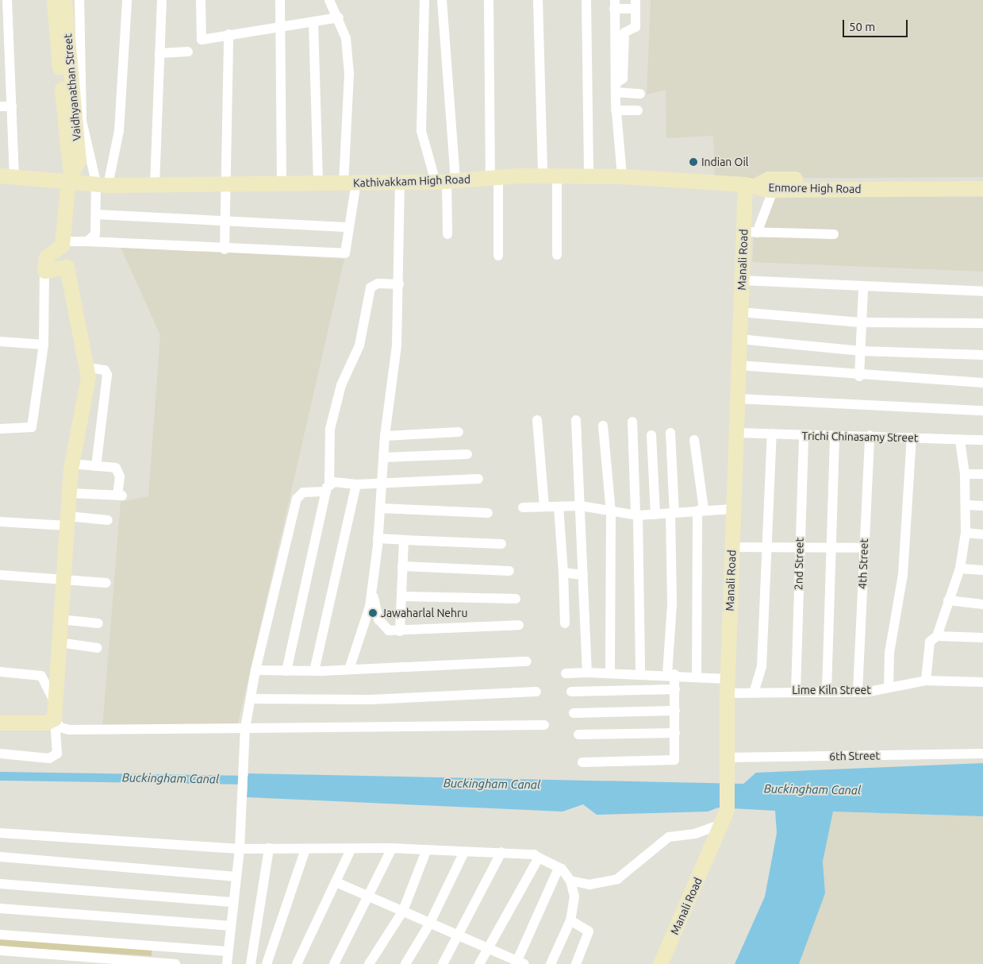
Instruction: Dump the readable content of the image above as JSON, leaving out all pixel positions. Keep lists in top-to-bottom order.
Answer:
{
  "streets": {
    "main road": [
      "Vaidhyanathan Street",
      "Kathivakkam High Road",
      "Enmore High Road",
      "Manali Road"
    ],
    "street": [
      "Trichi Chinasamy Street",
      "2nd Street",
      "4th Street",
      "Lime Kiln Street",
      "6th Street"
    ]
  },
  "crossings": [
    ["Vaidhyanathan Street", "Kathivakkam High Road"],
    ["Kathivakkam High Road", "Enmore High Road"],
    ["Kathivakkam High Road", "Manali Road"],
    ["Enmore High Road", "Manali Road"],
    ["Manali Road", "Trichi Chinasamy Street"],
    ["Manali Road", "Lime Kiln Street"],
    ["Manali Road", "6th Street"],
    ["Trichi Chinasamy Street", "2nd Street"],
    ["Trichi Chinasamy Street", "4th Street"],
    ["2nd Street", "Lime Kiln Street"],
    ["4th Street", "Lime Kiln Street"]
  ],
  "water": ["Buckingham Canal"],
  "places": ["Indian Oil", "Jawaharlal Nehru"],
  "scale_bar": "50 m"
}
